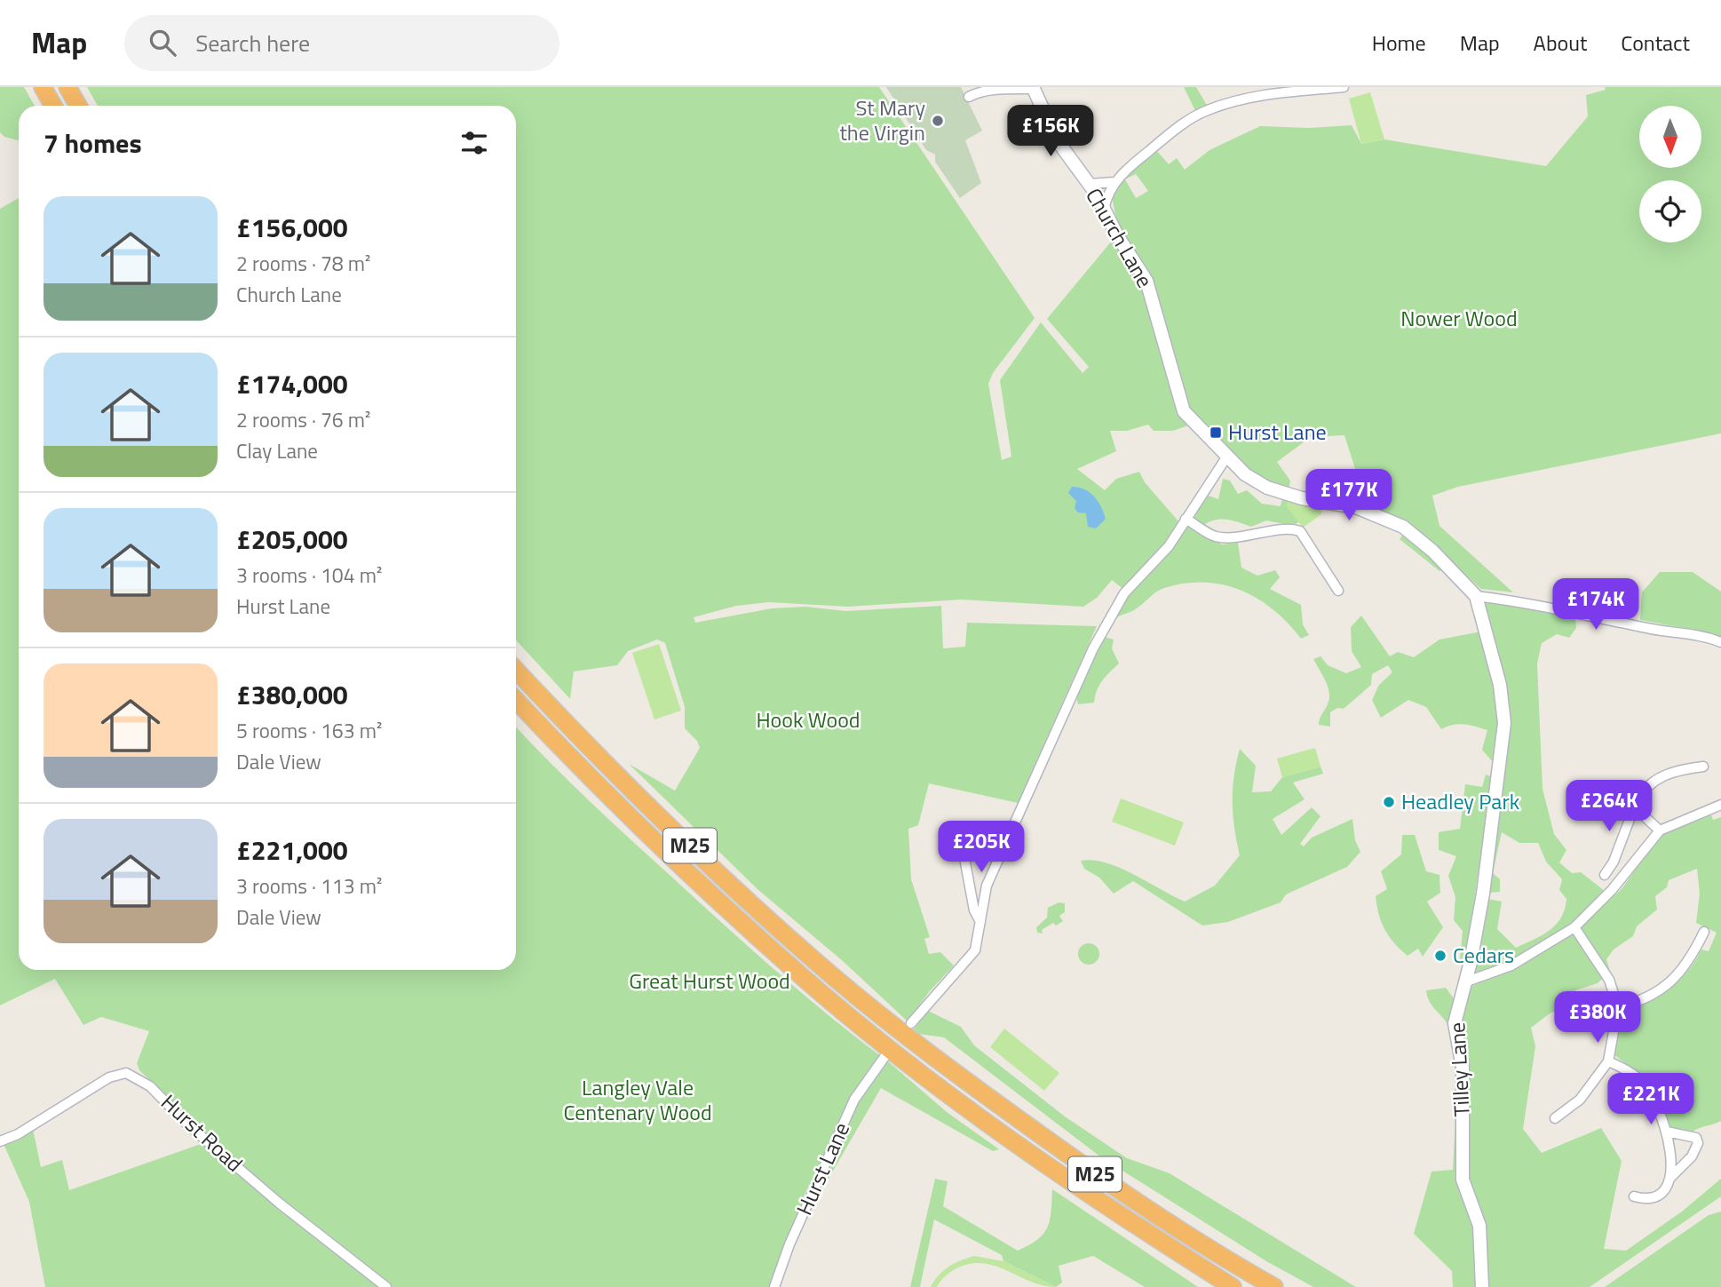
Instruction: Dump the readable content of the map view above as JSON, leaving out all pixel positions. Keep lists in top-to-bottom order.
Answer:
{
  "streets": {
    "highway": ["M25"],
    "street": [
      "Church Lane",
      "Tilley Lane",
      "Hurst Road",
      "Hurst Lane"
    ]
  },
  "crossings": [
    ["Church Lane", "Tilley Lane"]
  ],
  "parks": [
    "Nower Wood",
    "Hook Wood",
    "Great Hurst Wood",
    "Langley Vale Centenary Wood"
  ],
  "places": {
    "other": ["St Mary the Virgin", "Headley Park", "Cedars"],
    "transit": ["Hurst Lane"]
  },
  "north": "bottom",
  "page": {
    "header": "Map",
    "search": "Search here",
    "nav": [
      "Home",
      "Map",
      "About",
      "Contact"
    ],
    "price": [
      "£156K",
      "£177K",
      "£174K",
      "£264K",
      "£205K",
      "£380K",
      "£221K"
    ],
    "heading": "7 homes",
    "list": [
      {
        "name": "£156,000",
        "note": "2 rooms · 78 m² · Church Lane"
      },
      {
        "name": "£174,000",
        "note": "2 rooms · 76 m² · Clay Lane"
      },
      {
        "name": "£205,000",
        "note": "3 rooms · 104 m² · Hurst Lane"
      },
      {
        "name": "£380,000",
        "note": "5 rooms · 163 m² · Dale View"
      },
      {
        "name": "£221,000",
        "note": "3 rooms · 113 m² · Dale View"
      }
    ]
  }
}
